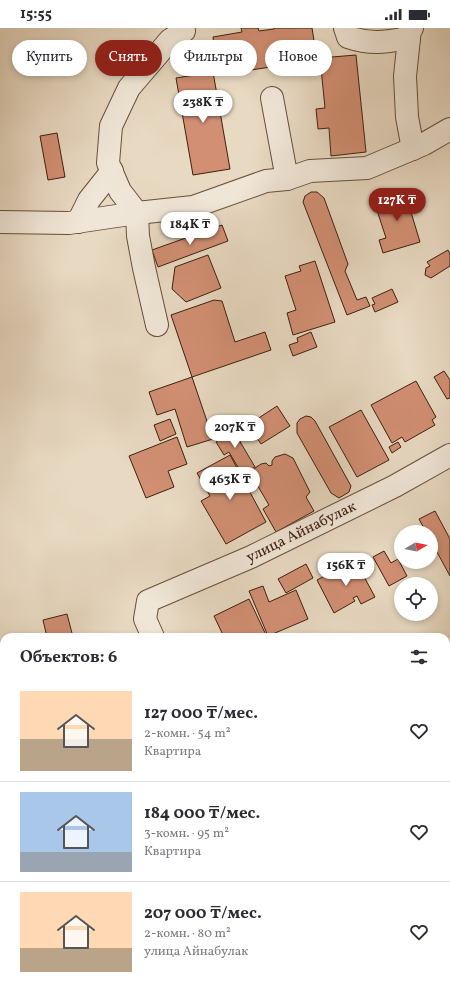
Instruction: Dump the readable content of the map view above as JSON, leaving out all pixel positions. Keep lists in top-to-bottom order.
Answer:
{
  "streets": {
    "street": ["улица Айнабулак"]
  },
  "north": "right",
  "page": {
    "status": "15:55",
    "chip": [
      "Купить",
      "Снять",
      "Фильтры",
      "Новое"
    ],
    "price": [
      "238K ₸",
      "127K ₸",
      "184K ₸",
      "207K ₸",
      "463K ₸",
      "156K ₸"
    ],
    "heading": "Объектов: 6",
    "list": [
      {
        "name": "127 000 ₸/мес.",
        "note": "2-комн. · 54 m² · Квартира"
      },
      {
        "name": "184 000 ₸/мес.",
        "note": "3-комн. · 95 m² · Квартира"
      },
      {
        "name": "207 000 ₸/мес.",
        "note": "2-комн. · 80 m² · улица Айнабулак"
      }
    ]
  }
}
